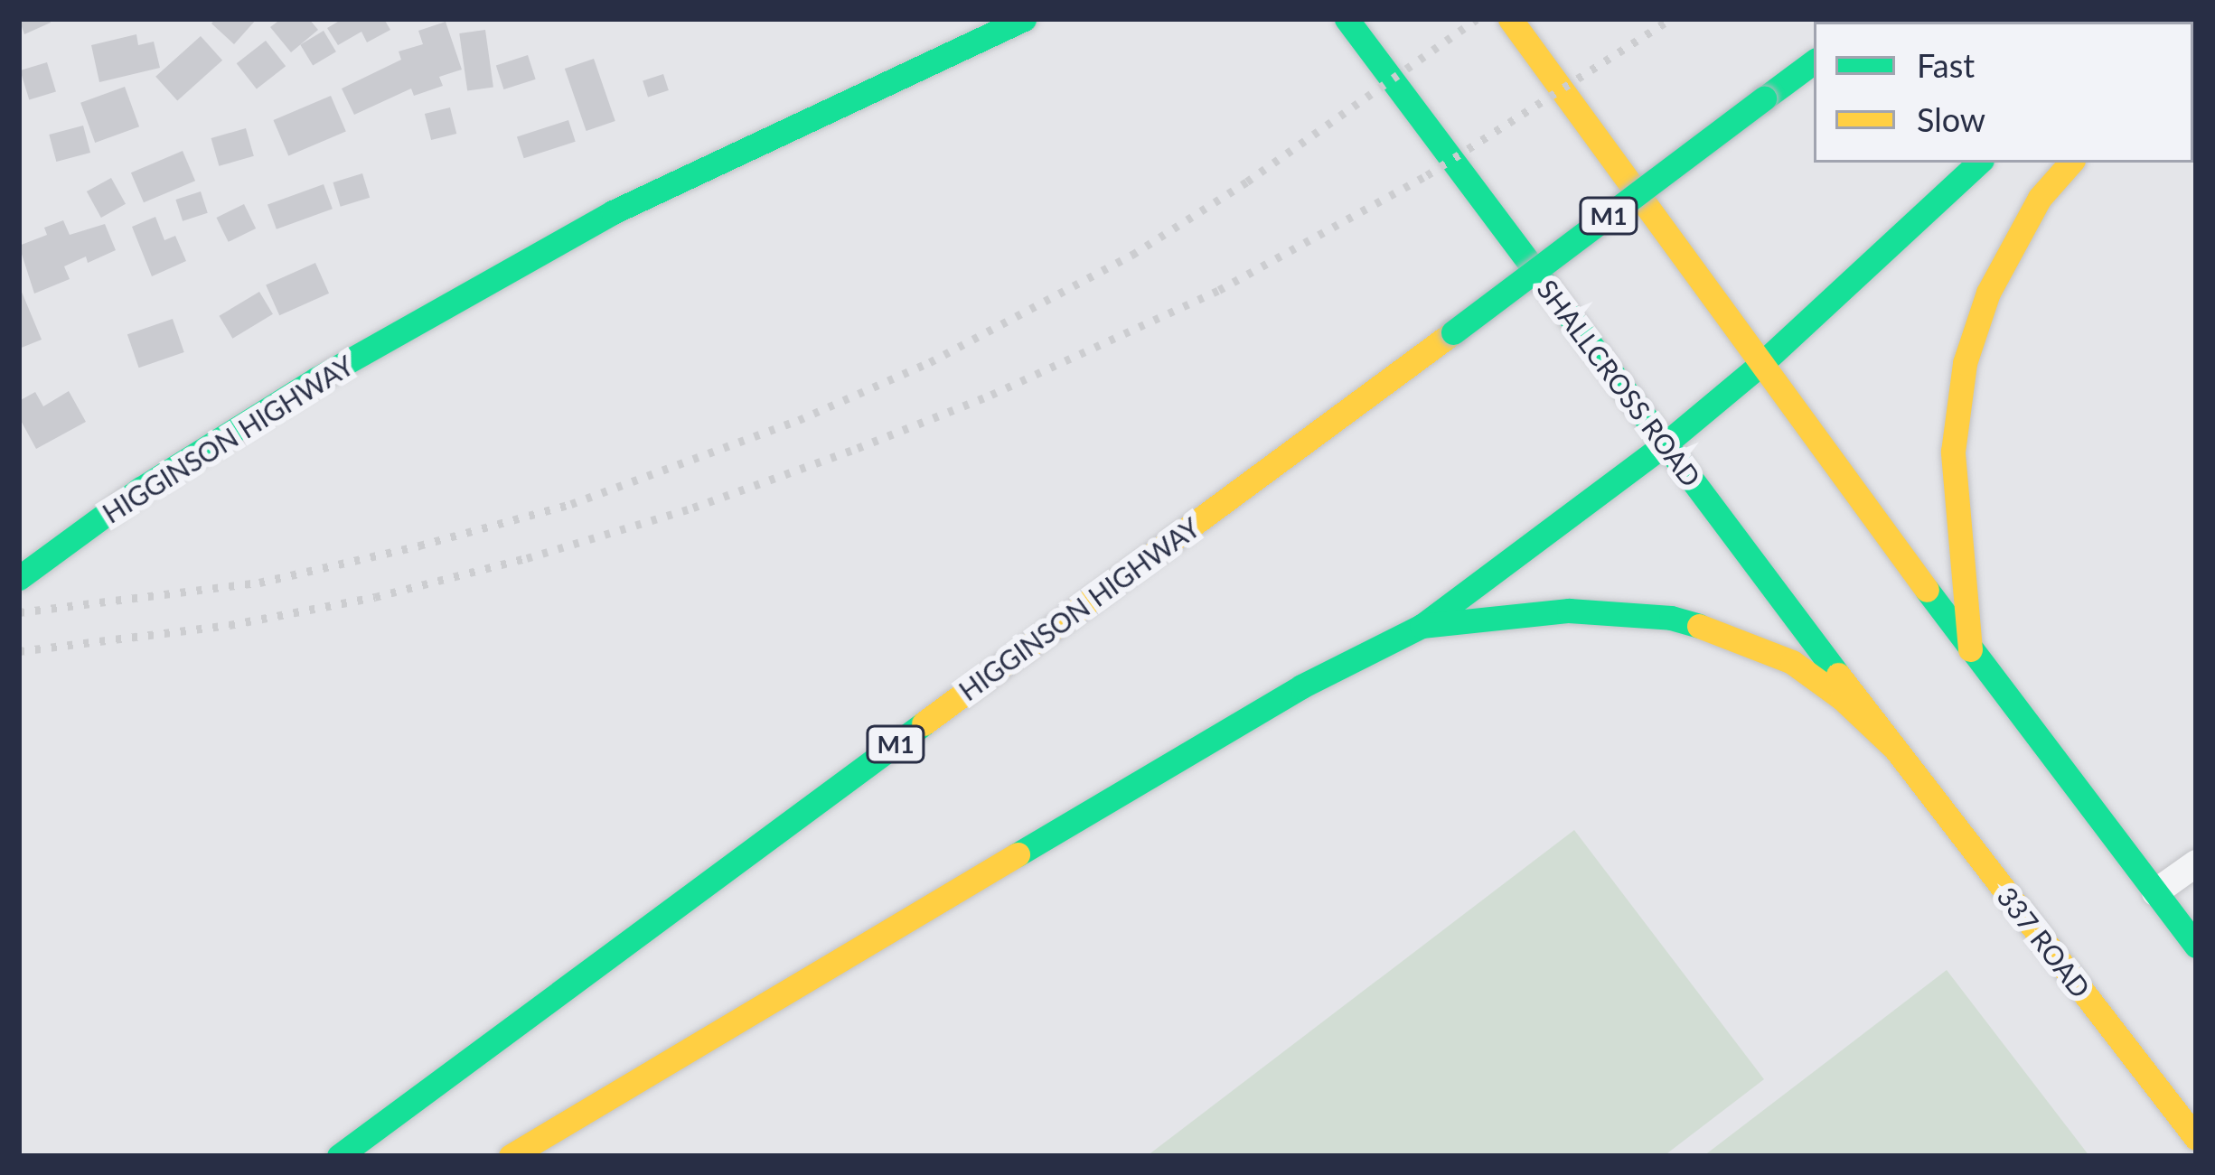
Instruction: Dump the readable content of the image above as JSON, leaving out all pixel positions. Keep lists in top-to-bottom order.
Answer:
{
  "streets": {
    "main road": [
      "M1",
      "SHALLCROSS ROAD",
      "HIGGINSON HIGHWAY",
      "337 ROAD"
    ]
  },
  "crossings": [
    ["SHALLCROSS ROAD", "337 ROAD"]
  ],
  "legend": ["Fast", "Slow"]
}
